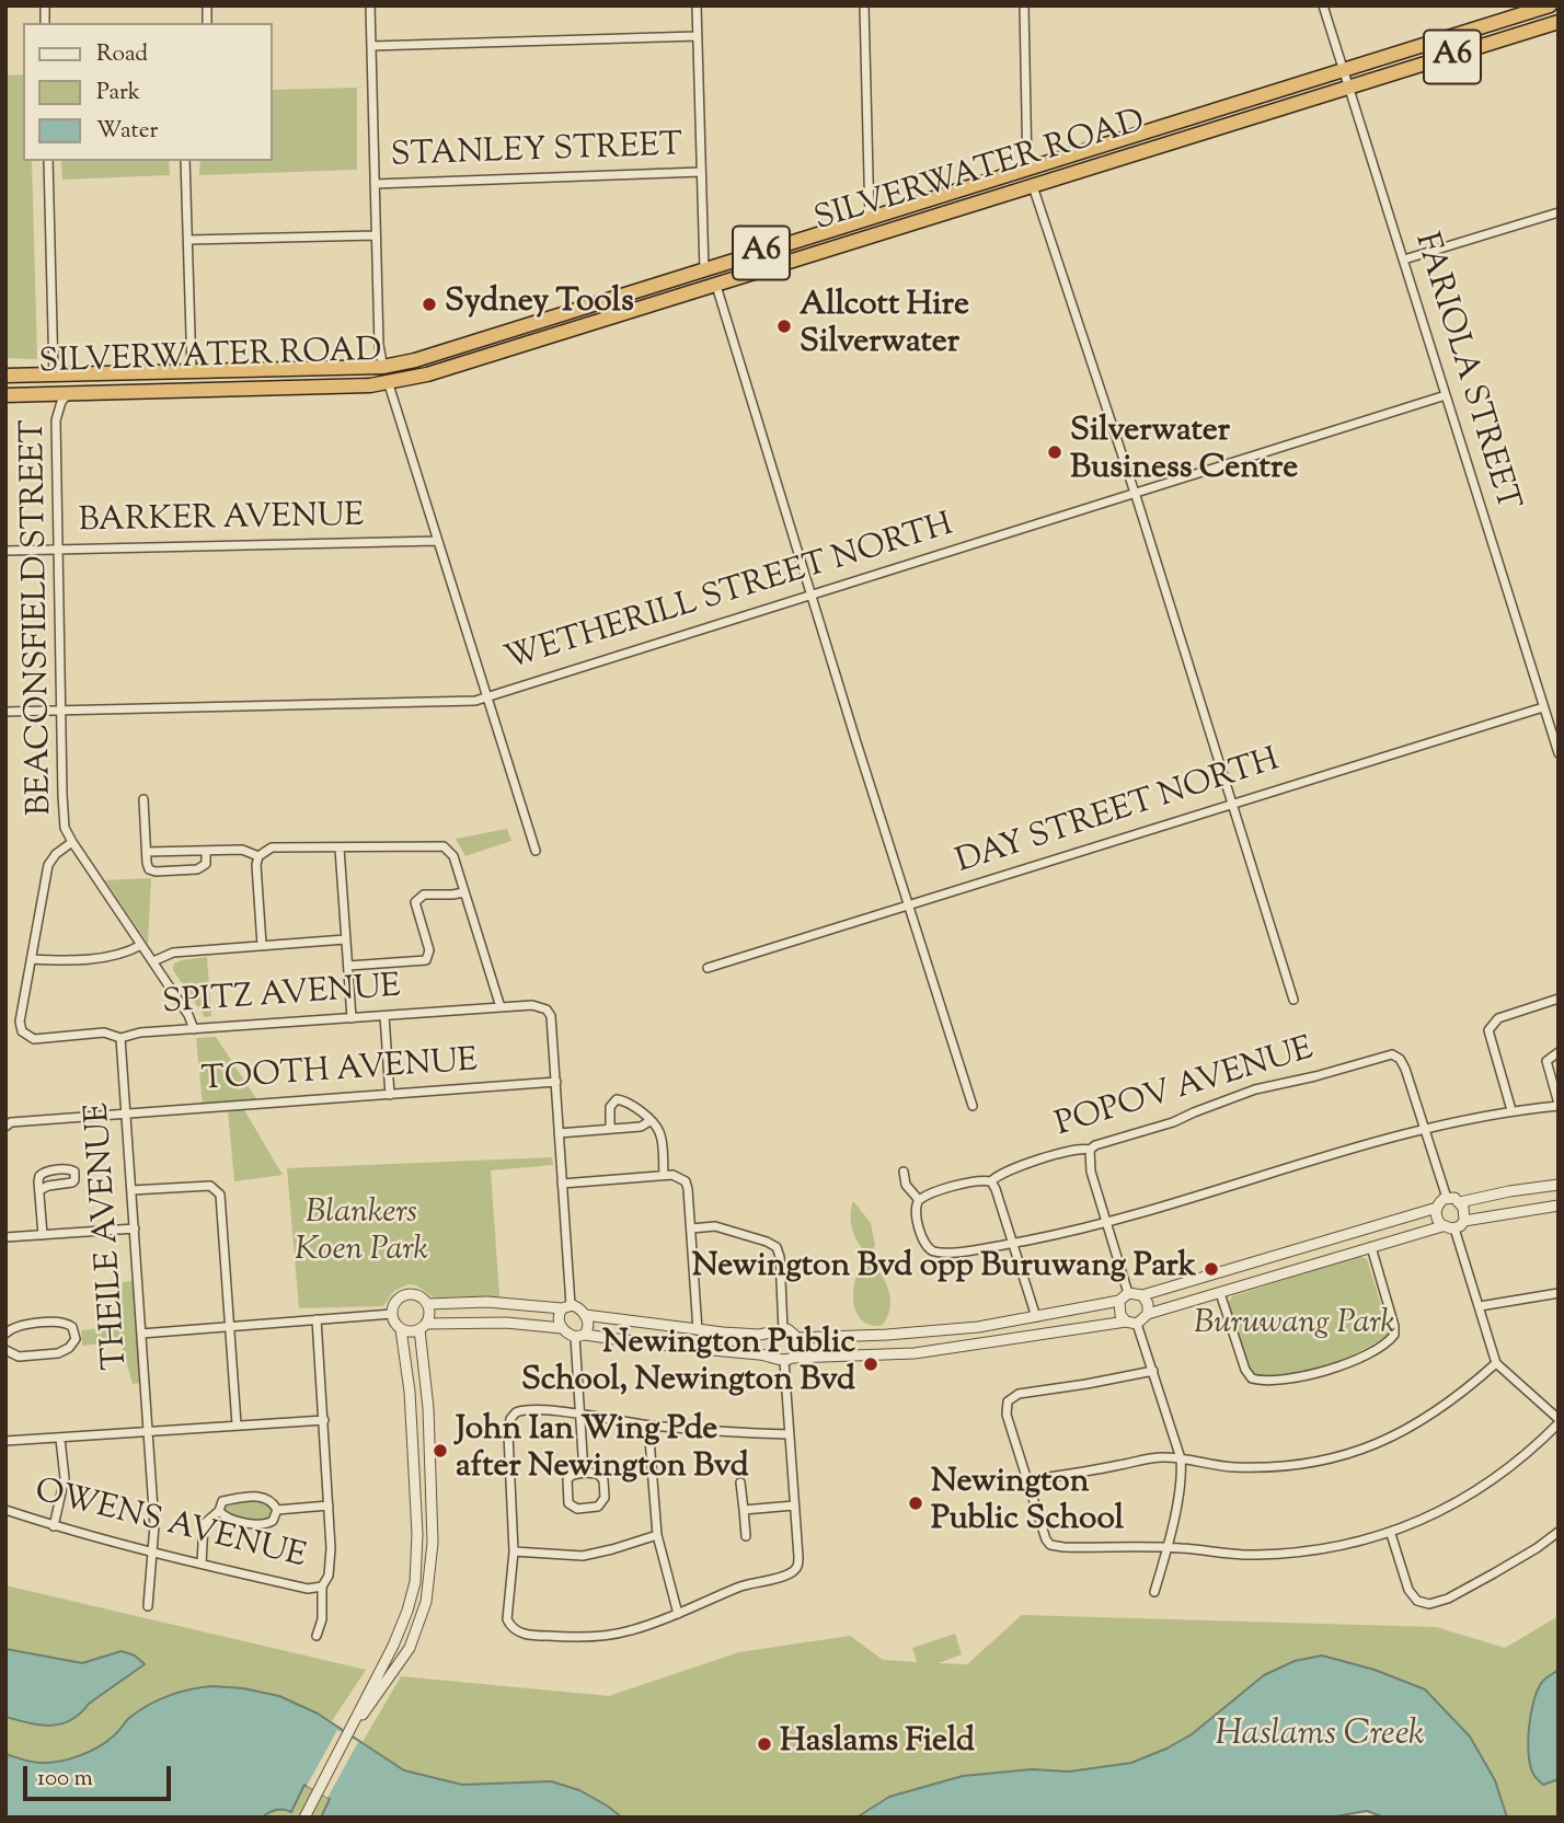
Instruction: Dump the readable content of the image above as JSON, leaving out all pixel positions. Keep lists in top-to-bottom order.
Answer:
{
  "streets": {
    "highway": ["A6", "SILVERWATER ROAD"],
    "street": [
      "STANLEY STREET",
      "FARIOLA STREET",
      "BARKER AVENUE",
      "WETHERILL STREET NORTH",
      "BEACONSFIELD STREET",
      "DAY STREET NORTH",
      "SPITZ AVENUE",
      "TOOTH AVENUE",
      "POPOV AVENUE",
      "THEILE AVENUE",
      "OWENS AVENUE"
    ]
  },
  "crossings": [
    ["SILVERWATER ROAD", "FARIOLA STREET"],
    ["SILVERWATER ROAD", "BEACONSFIELD STREET"],
    ["FARIOLA STREET", "WETHERILL STREET NORTH"],
    ["FARIOLA STREET", "DAY STREET NORTH"],
    ["BARKER AVENUE", "BEACONSFIELD STREET"],
    ["WETHERILL STREET NORTH", "BEACONSFIELD STREET"],
    ["SPITZ AVENUE", "TOOTH AVENUE"],
    ["SPITZ AVENUE", "THEILE AVENUE"],
    ["TOOTH AVENUE", "THEILE AVENUE"],
    ["THEILE AVENUE", "OWENS AVENUE"]
  ],
  "water": ["Haslams Creek"],
  "parks": ["Blankers Koen Park", "Buruwang Park"],
  "places": [
    "Sydney Tools",
    "Allcott Hire Silverwater",
    "Silverwater Business Centre",
    "Newington Bvd opp Buruwang Park",
    "Newington Public School, Newington Bvd",
    "John Ian Wing Pde after Newington Bvd",
    "Newington Public School",
    "Haslams Field"
  ],
  "legend": ["Road", "Park", "Water"],
  "scale_bar": "100 m"
}
